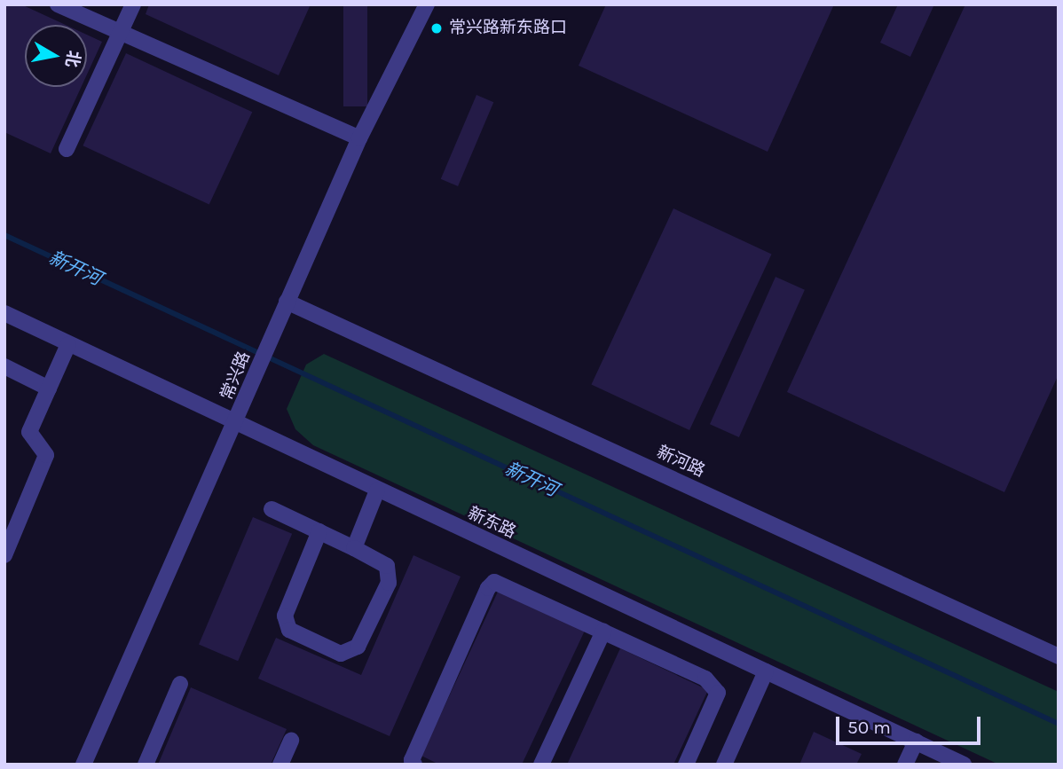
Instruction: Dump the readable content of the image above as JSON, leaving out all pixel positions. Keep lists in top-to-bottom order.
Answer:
{
  "streets": {
    "street": ["常兴路", "新河路", "新东路"]
  },
  "crossings": [
    ["常兴路", "新河路"],
    ["常兴路", "新东路"]
  ],
  "water": ["新开河"],
  "places": ["常兴路新东路口"],
  "scale_bar": "50 m",
  "north": "right"
}
